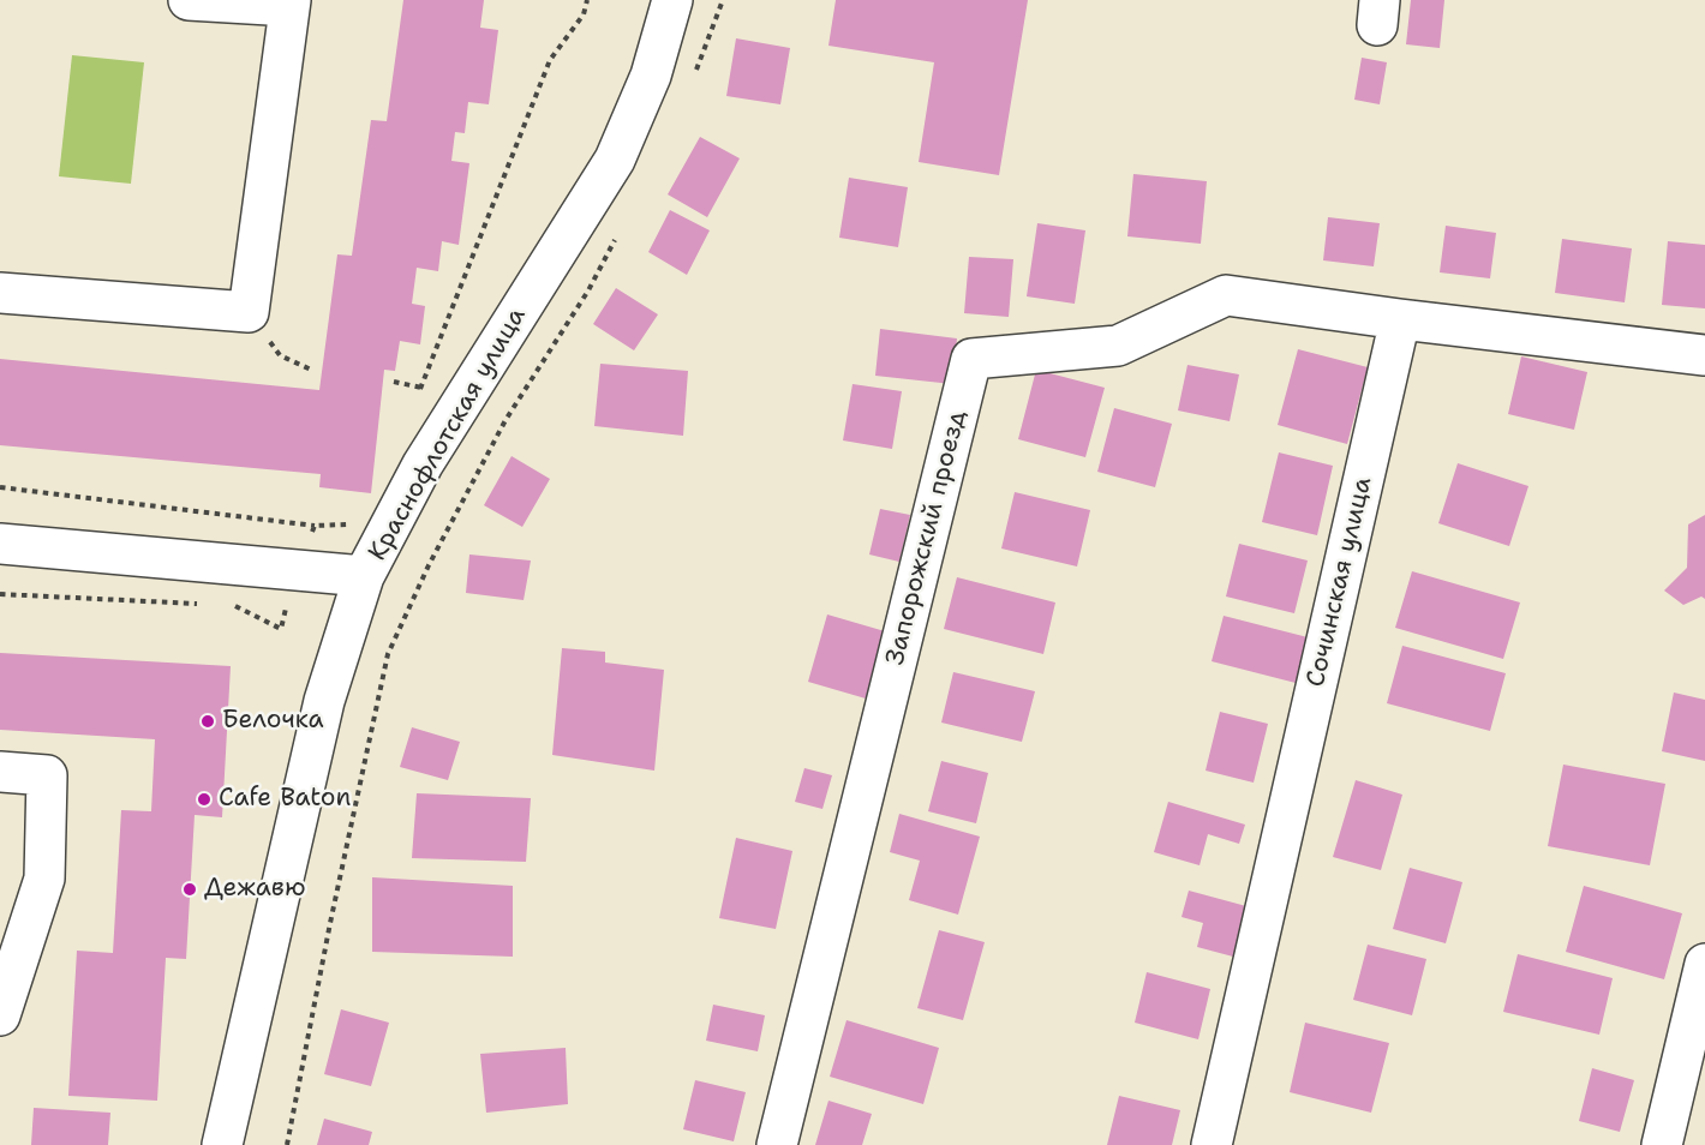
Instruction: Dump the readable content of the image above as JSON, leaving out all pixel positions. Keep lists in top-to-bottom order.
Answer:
{
  "streets": {
    "street": ["Краснофлотская улица", "Запорожский проезд", "Сочинская улица"]
  },
  "crossings": [
    ["Запорожский проезд", "Сочинская улица"]
  ],
  "places": ["Белочка", "Cafe Baton", "Дежавю"]
}
